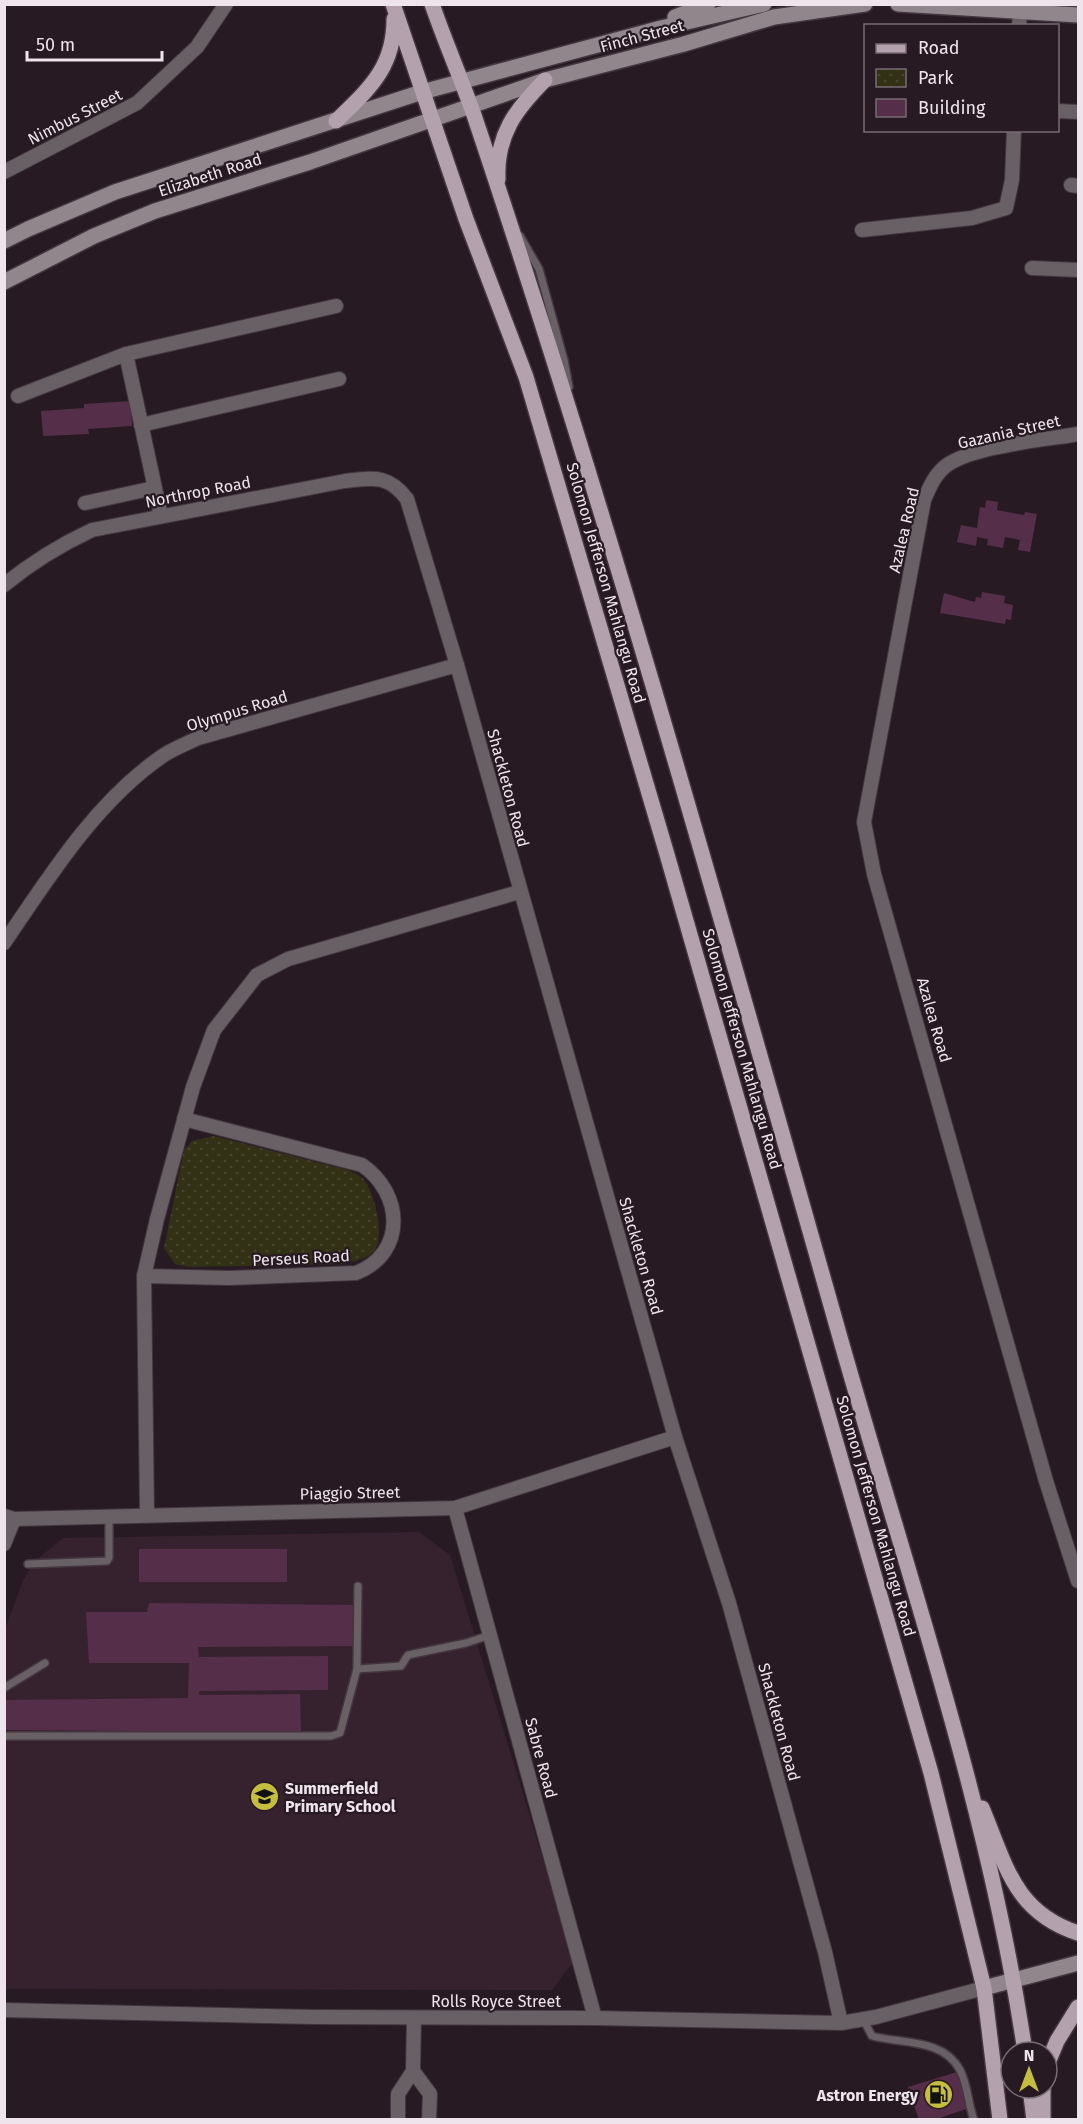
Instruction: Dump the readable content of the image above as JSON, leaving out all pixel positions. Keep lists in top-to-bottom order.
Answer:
{
  "streets": {
    "main road": ["Solomon Jefferson Mahlangu Road"],
    "street": [
      "Finch Street",
      "Nimbus Street",
      "Elizabeth Road",
      "Gazania Street",
      "Northrop Road",
      "Azalea Road",
      "Olympus Road",
      "Shackleton Road",
      "Perseus Road",
      "Piaggio Street",
      "Sabre Road",
      "Rolls Royce Street"
    ]
  },
  "crossings": [
    ["Finch Street", "Elizabeth Road"],
    ["Finch Street", "Solomon Jefferson Mahlangu Road"],
    ["Elizabeth Road", "Solomon Jefferson Mahlangu Road"],
    ["Gazania Street", "Azalea Road"],
    ["Northrop Road", "Shackleton Road"],
    ["Solomon Jefferson Mahlangu Road", "Rolls Royce Street"],
    ["Olympus Road", "Shackleton Road"],
    ["Shackleton Road", "Piaggio Street"],
    ["Shackleton Road", "Rolls Royce Street"],
    ["Piaggio Street", "Sabre Road"],
    ["Sabre Road", "Rolls Royce Street"]
  ],
  "places": {
    "school or university": ["Summerfield Primary School"],
    "fuel station": ["Astron Energy"]
  },
  "legend": ["Road", "Park", "Building"],
  "scale_bar": "50 m",
  "north": "top"
}
